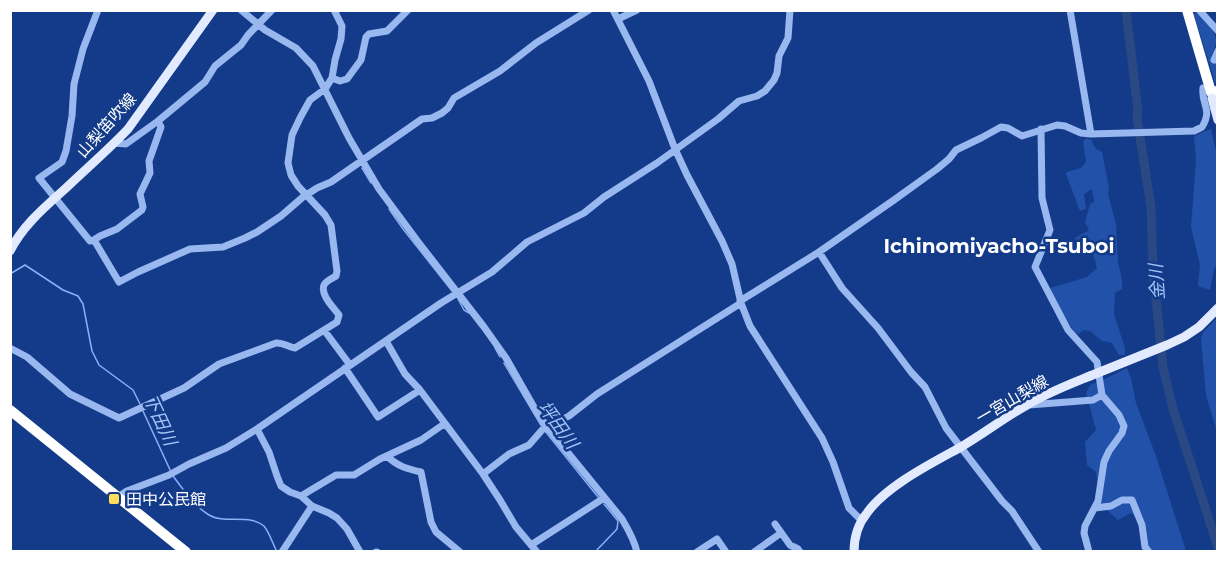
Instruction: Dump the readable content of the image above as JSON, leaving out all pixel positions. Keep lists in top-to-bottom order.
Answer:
{
  "streets": {
    "main road": ["山梨笛吹線", "一宮山梨線"]
  },
  "districts": ["Ichinomiyacho-Tsuboi"],
  "water": ["金川", "下田川", "坪田川"],
  "places": {
    "transit": ["田中公民館"]
  }
}
